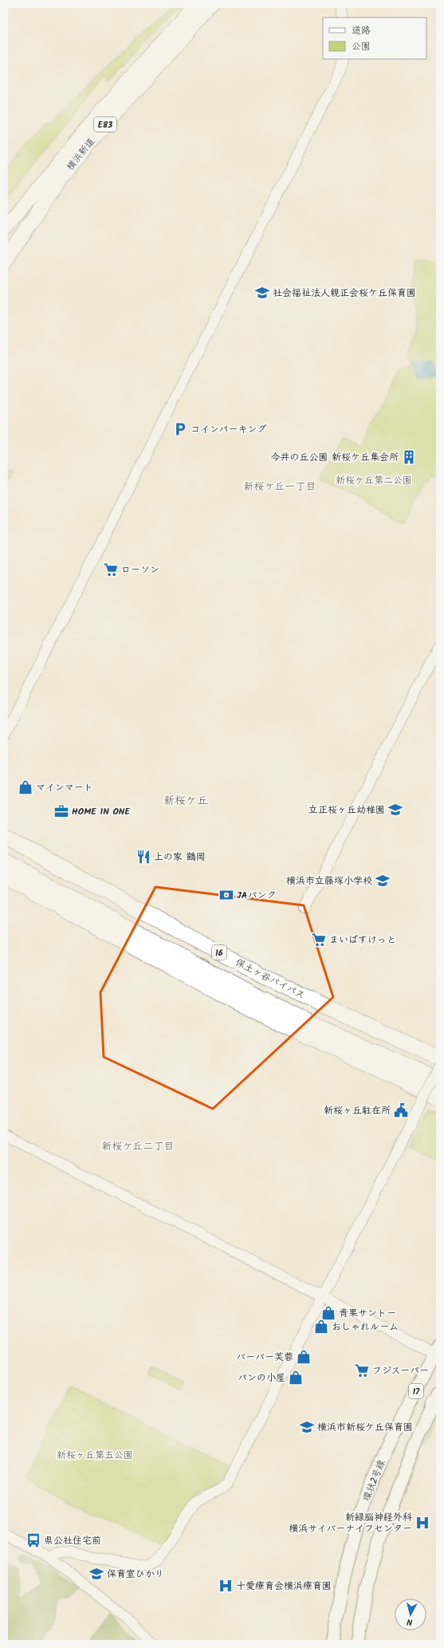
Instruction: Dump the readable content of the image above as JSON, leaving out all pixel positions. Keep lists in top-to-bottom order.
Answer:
{
  "streets": {
    "highway": [
      "E83",
      "横浜新道",
      "16",
      "保土ヶ谷バイパス"
    ],
    "main road": ["17", "環状2号線"]
  },
  "districts": ["新桜ケ丘一丁目", "新桜ケ丘", "新桜ケ丘二丁目"],
  "parks": ["新桜ケ丘第二公園", "新桜ヶ丘第五公園"],
  "places": {
    "school or university": [
      "社会福祉法人親正会桜ケ丘保育園",
      "立正桜ヶ丘幼稚園",
      "横浜市立藤塚小学校",
      "横浜市新桜ケ丘保育園",
      "保育室ひかり"
    ],
    "parking": ["コインパーキング"],
    "building": ["今井の丘公園 新桜ケ丘集会所"],
    "supermarket": ["ローソン", "まいばすけっと", "フジスーパー"],
    "shop": [
      "マインマート",
      "青果サントー",
      "おしゃれルーム",
      "バーバー芙蓉",
      "パンの小屋"
    ],
    "office": ["HOME IN ONE"],
    "restaurant": ["上の家 鶴岡"],
    "bank": ["JAバンク"],
    "public building": ["新桜ヶ丘駐在所"],
    "hospital": ["新緑脳神経外科 横浜サイバーナイフセンター", "十愛療育会横浜療育園"],
    "bus stop": ["県公社住宅前"]
  },
  "legend": ["道路", "公園"],
  "north": "bottom"
}
